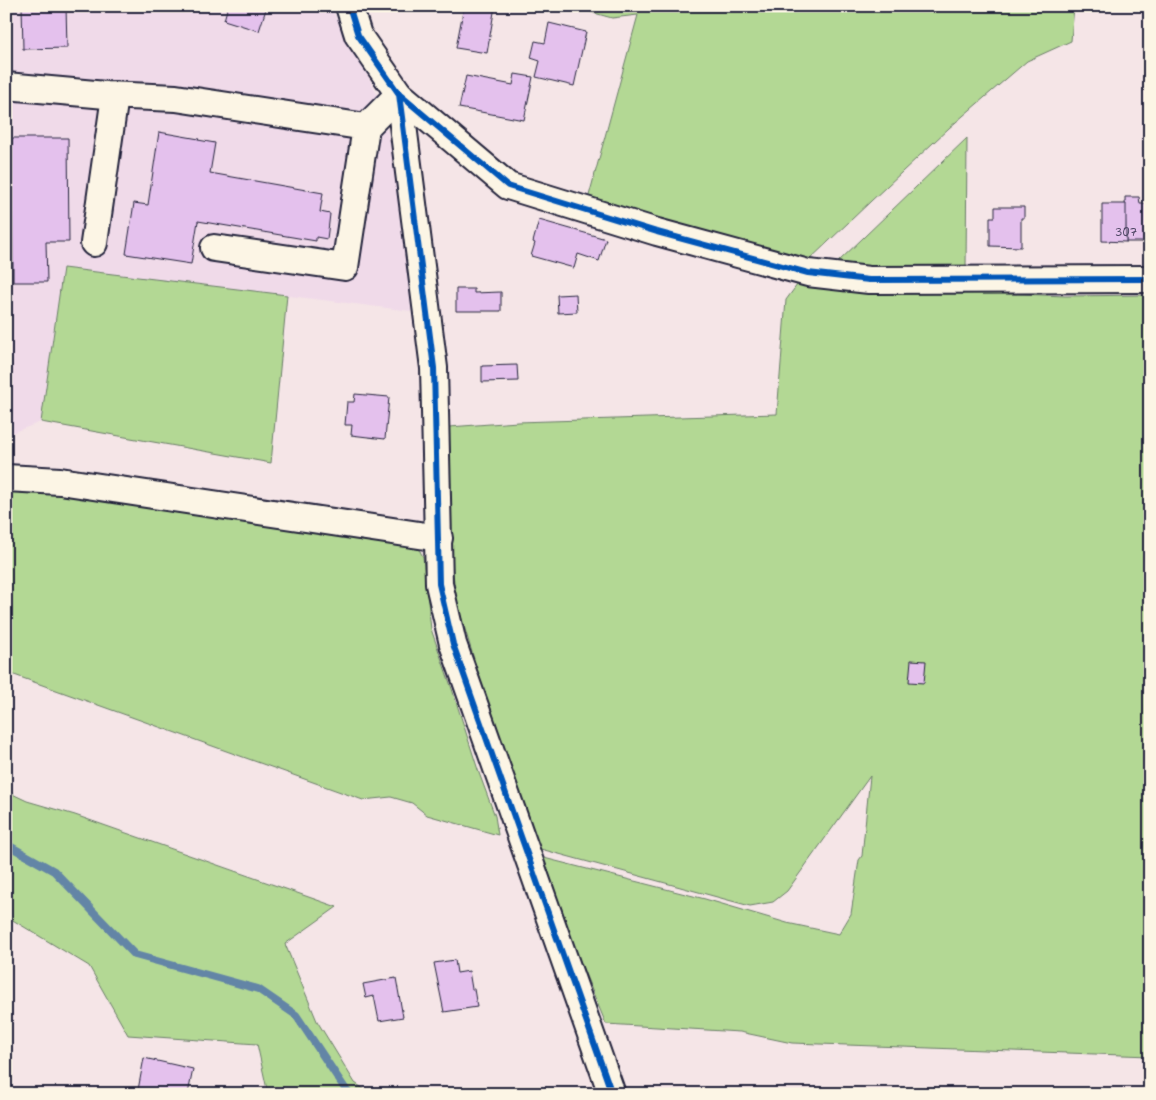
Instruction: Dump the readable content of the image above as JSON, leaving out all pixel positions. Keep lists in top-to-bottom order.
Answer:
{
  "house_numbers": ["307"]
}
